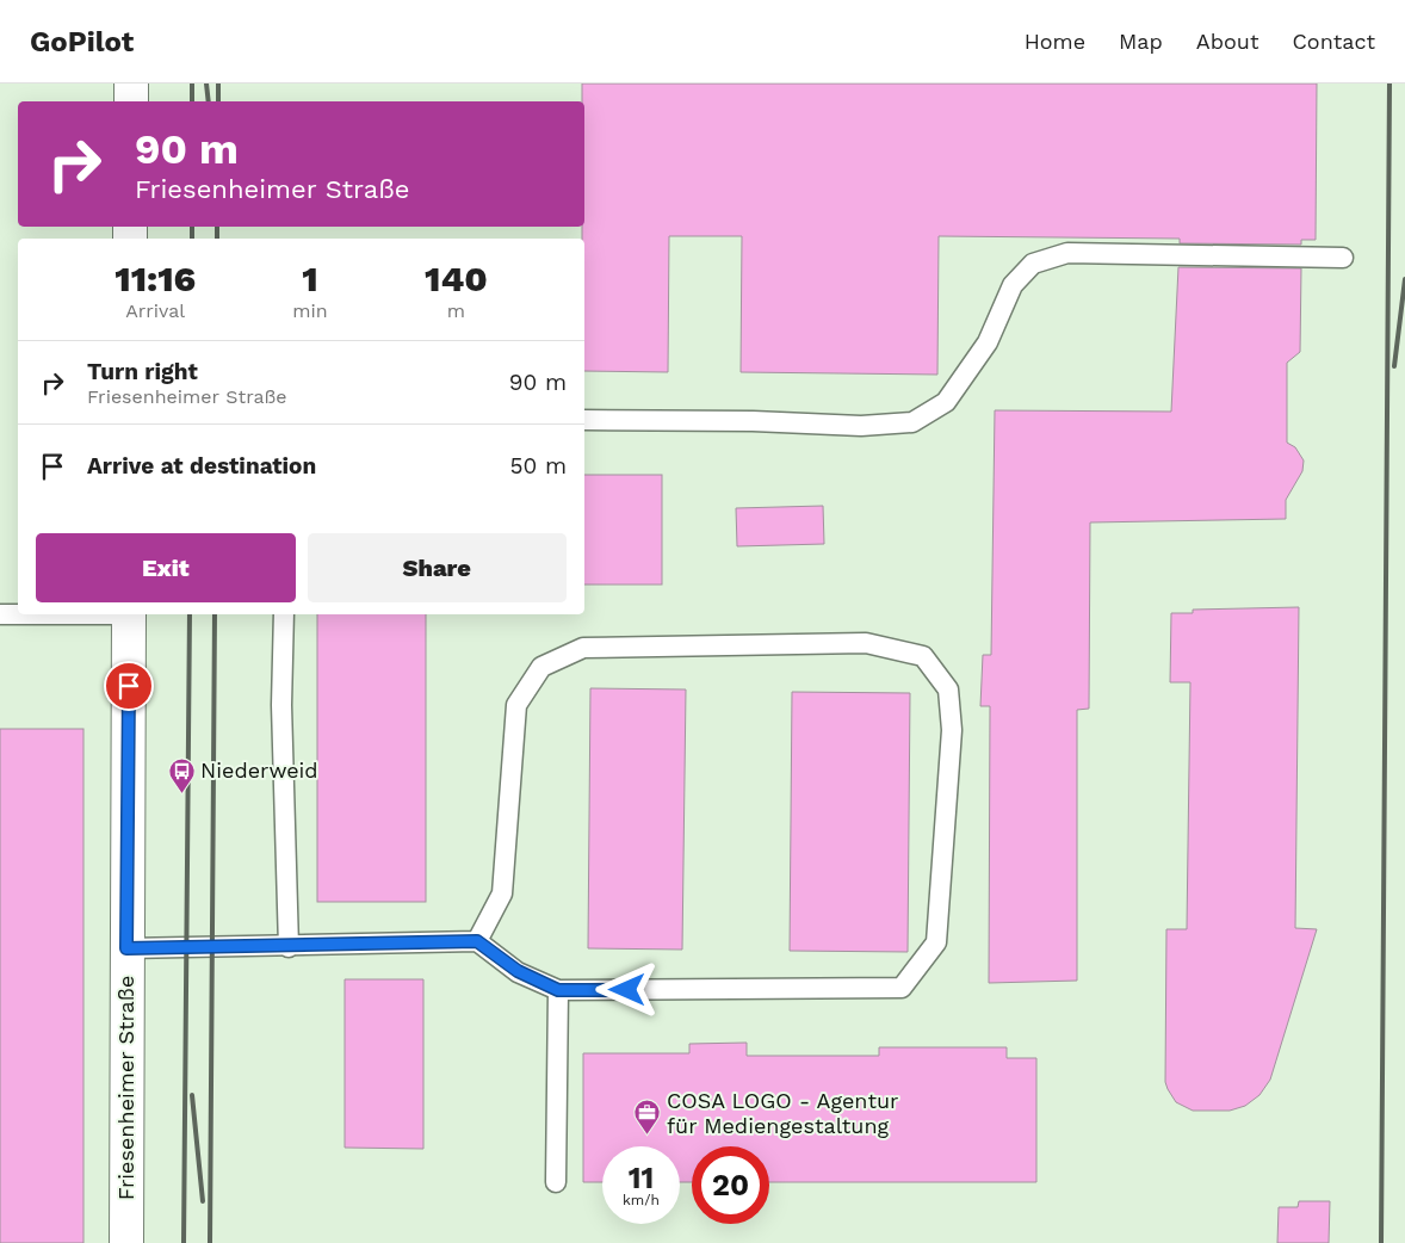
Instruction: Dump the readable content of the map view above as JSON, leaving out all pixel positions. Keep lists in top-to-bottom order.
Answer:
{
  "streets": {
    "street": ["Friesenheimer Straße"]
  },
  "places": {
    "bus stop": ["Niederweid"],
    "office": ["COSA LOGO - Agentur für Mediengestaltung"]
  },
  "page": {
    "header": "GoPilot",
    "nav": [
      "Home",
      "Map",
      "About",
      "Contact"
    ],
    "turn": ["90 m", "Friesenheimer Straße"],
    "eta": [
      "11:16",
      "Arrival",
      "1",
      "min",
      "140",
      "m"
    ],
    "list": [
      {
        "name": "Turn right",
        "note": "Friesenheimer Straße",
        "value": "90 m"
      },
      {
        "name": "Arrive at destination",
        "value": "50 m"
      }
    ],
    "buttons": ["Exit", "Share"],
    "speed": "11 km/h",
    "limit": "20"
  }
}
